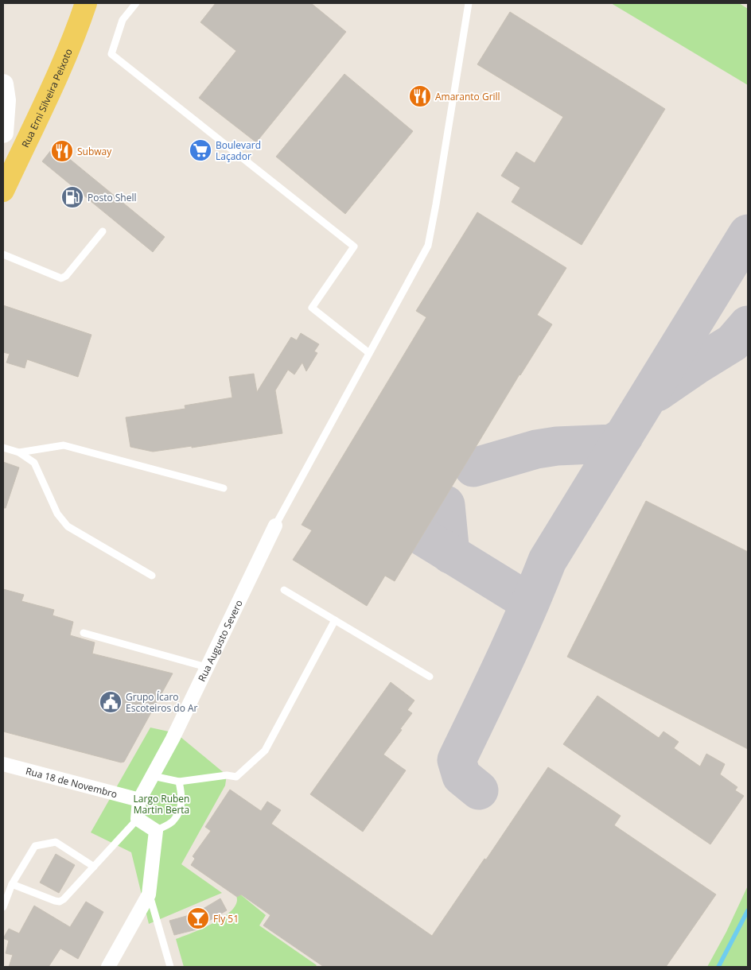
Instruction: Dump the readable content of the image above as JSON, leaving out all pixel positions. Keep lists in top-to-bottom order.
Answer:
{
  "streets": {
    "main road": ["Rua Erni Silveira Peixoto"],
    "street": ["Rua Augusto Severo", "Rua 18 de Novembro"]
  },
  "crossings": [
    ["Rua Augusto Severo", "Rua 18 de Novembro"]
  ],
  "parks": ["Largo Ruben Martin Berta"],
  "places": {
    "restaurant": ["Amaranto Grill", "Subway"],
    "supermarket": ["Boulevard Laçador"],
    "fuel station": ["Posto Shell"],
    "public building": ["Grupo Ícaro Escoteiros do Ar"],
    "bar": ["Fly 51"]
  }
}
